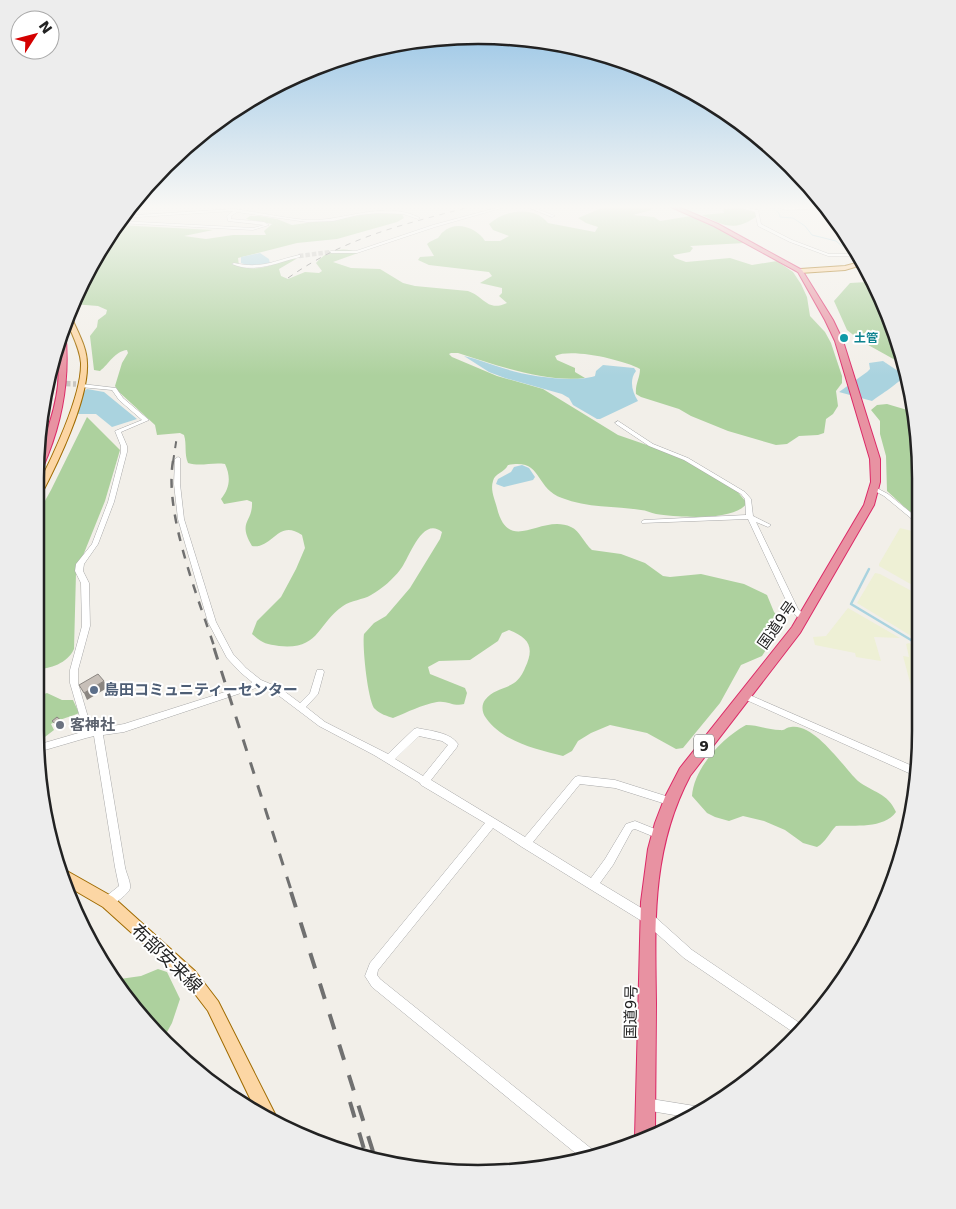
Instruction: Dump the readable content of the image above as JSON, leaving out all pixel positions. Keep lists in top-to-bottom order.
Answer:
{
  "streets": {
    "highway": ["国道9号", "9"],
    "main road": ["布部安来線"]
  },
  "places": ["土管", "島田コミュニティーセンター", "客神社"],
  "north": "top right"
}
